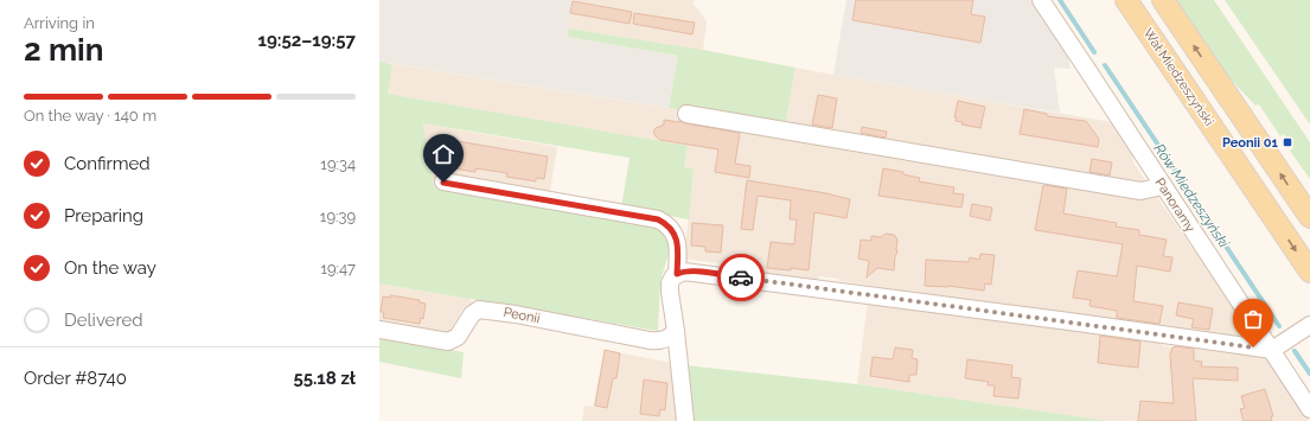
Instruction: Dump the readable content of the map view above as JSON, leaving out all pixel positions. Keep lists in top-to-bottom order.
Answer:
{
  "streets": {
    "main road": ["Wał Miedzeszyński"],
    "street": ["Panoramy", "Peonii"]
  },
  "water": ["Rów Miedzeszyński"],
  "places": {
    "transit": ["Peonii 01"]
  },
  "page": {
    "heading": ["2 min", "Arriving in", "19:52–19:57"],
    "panel": ["Order #8740", "55.18 zł"],
    "bar": "On the way · 140 m",
    "list": [
      ["Confirmed", "19:34"],
      ["Preparing", "19:39"],
      ["On the way", "19:47"],
      "Delivered"
    ]
  }
}
